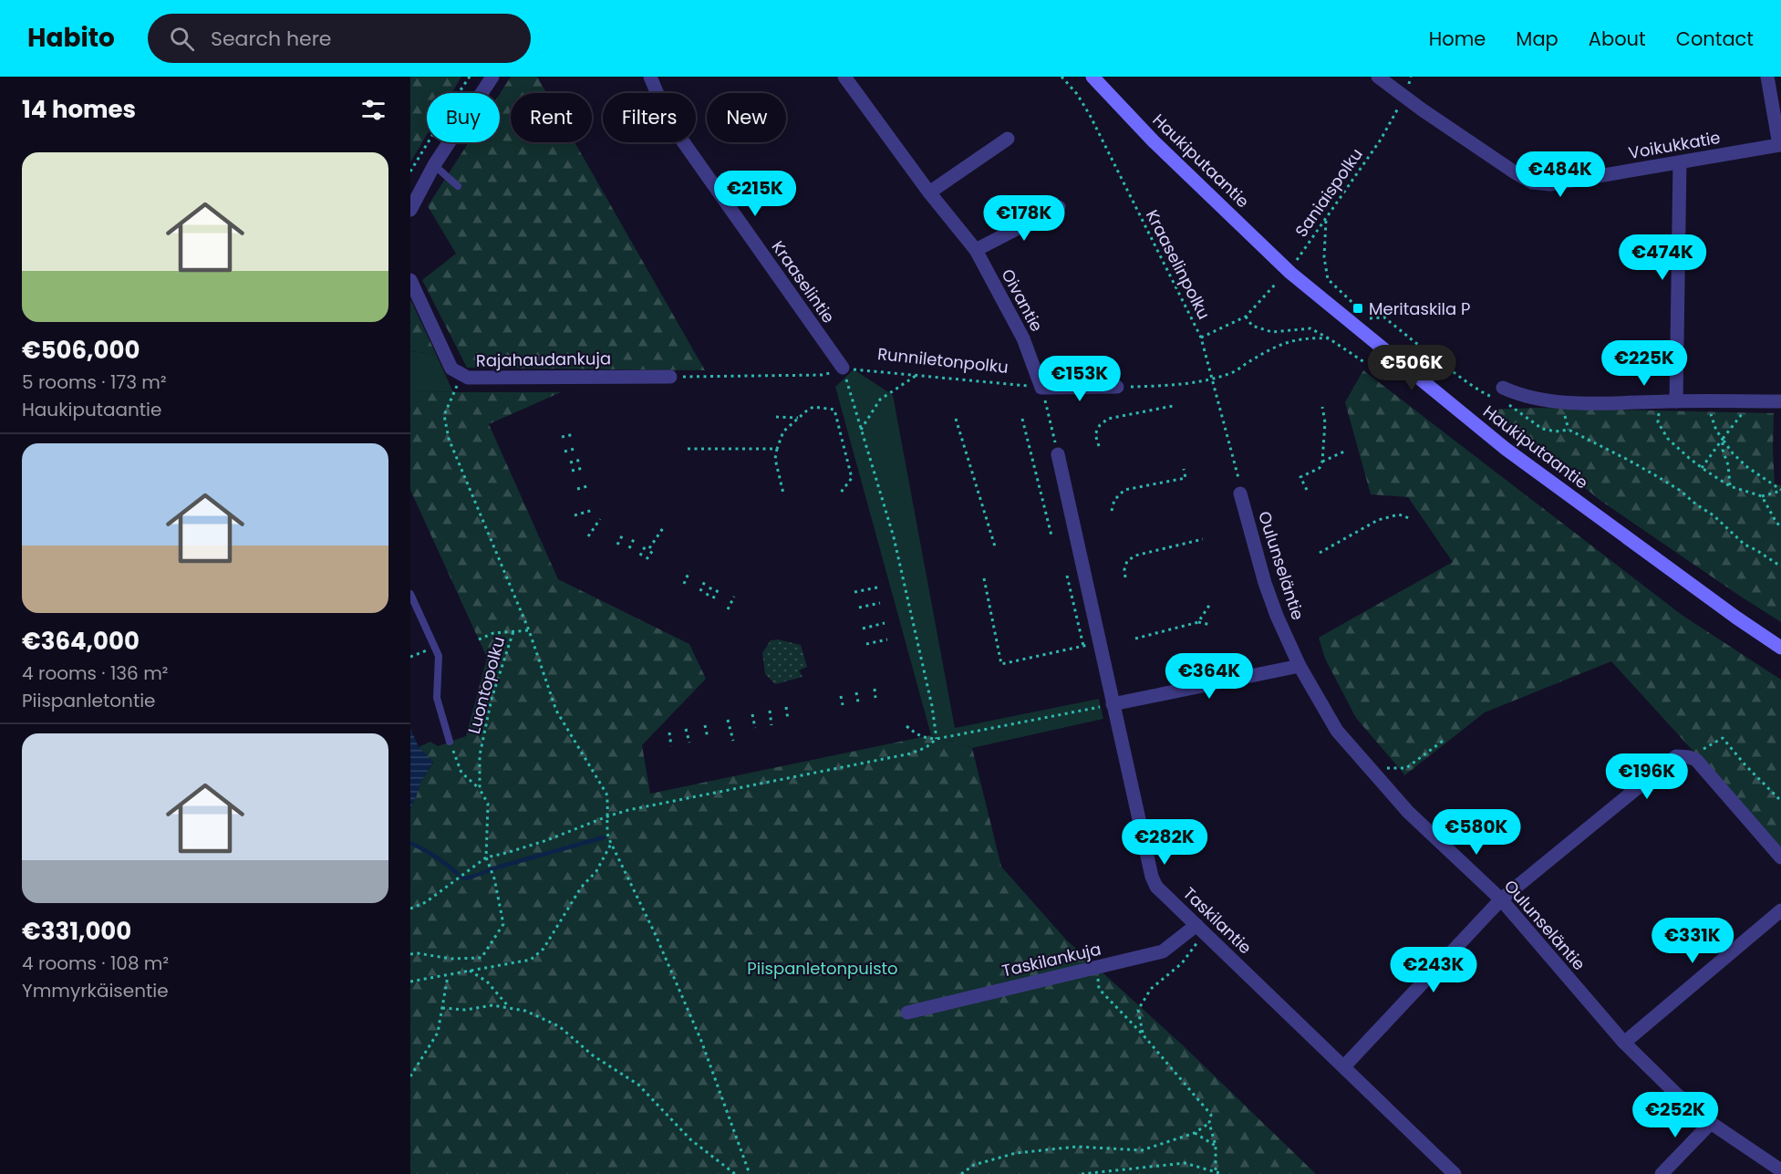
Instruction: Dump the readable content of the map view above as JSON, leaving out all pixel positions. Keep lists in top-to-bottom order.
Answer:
{
  "streets": {
    "main road": ["Haukiputaantie"],
    "street": [
      "Voikukkatie",
      "Kraaselintie",
      "Oivantie",
      "Rajahaudankuja",
      "Oulunseläntie",
      "Taskilantie",
      "Taskilankuja"
    ],
    "path": [
      "Saniaispolku",
      "Kraaselinpolku",
      "Runniletonpolku",
      "Luontopolku"
    ]
  },
  "crossings": [
    ["Kraaselinpolku", "Oulunseläntie"],
    ["Kraaselintie", "Runniletonpolku"],
    ["Oivantie", "Runniletonpolku"],
    ["Rajahaudankuja", "Runniletonpolku"],
    ["Taskilantie", "Taskilankuja"]
  ],
  "parks": ["Piispanletonpuisto"],
  "places": {
    "transit": ["Meritaskila P"]
  },
  "page": {
    "header": "Habito",
    "search": "Search here",
    "nav": [
      "Home",
      "Map",
      "About",
      "Contact"
    ],
    "heading": "14 homes",
    "chip": [
      "Buy",
      "Rent",
      "Filters",
      "New"
    ],
    "list": [
      {
        "name": "€506,000",
        "note": "5 rooms · 173 m² · Haukiputaantie"
      },
      {
        "name": "€364,000",
        "note": "4 rooms · 136 m² · Piispanletontie"
      },
      {
        "name": "€331,000",
        "note": "4 rooms · 108 m² · Ymmyrkäisentie"
      }
    ],
    "price": [
      "€484K",
      "€215K",
      "€178K",
      "€474K",
      "€225K",
      "€506K",
      "€153K",
      "€364K",
      "€196K",
      "€580K",
      "€282K",
      "€331K",
      "€243K",
      "€252K"
    ]
  }
}
